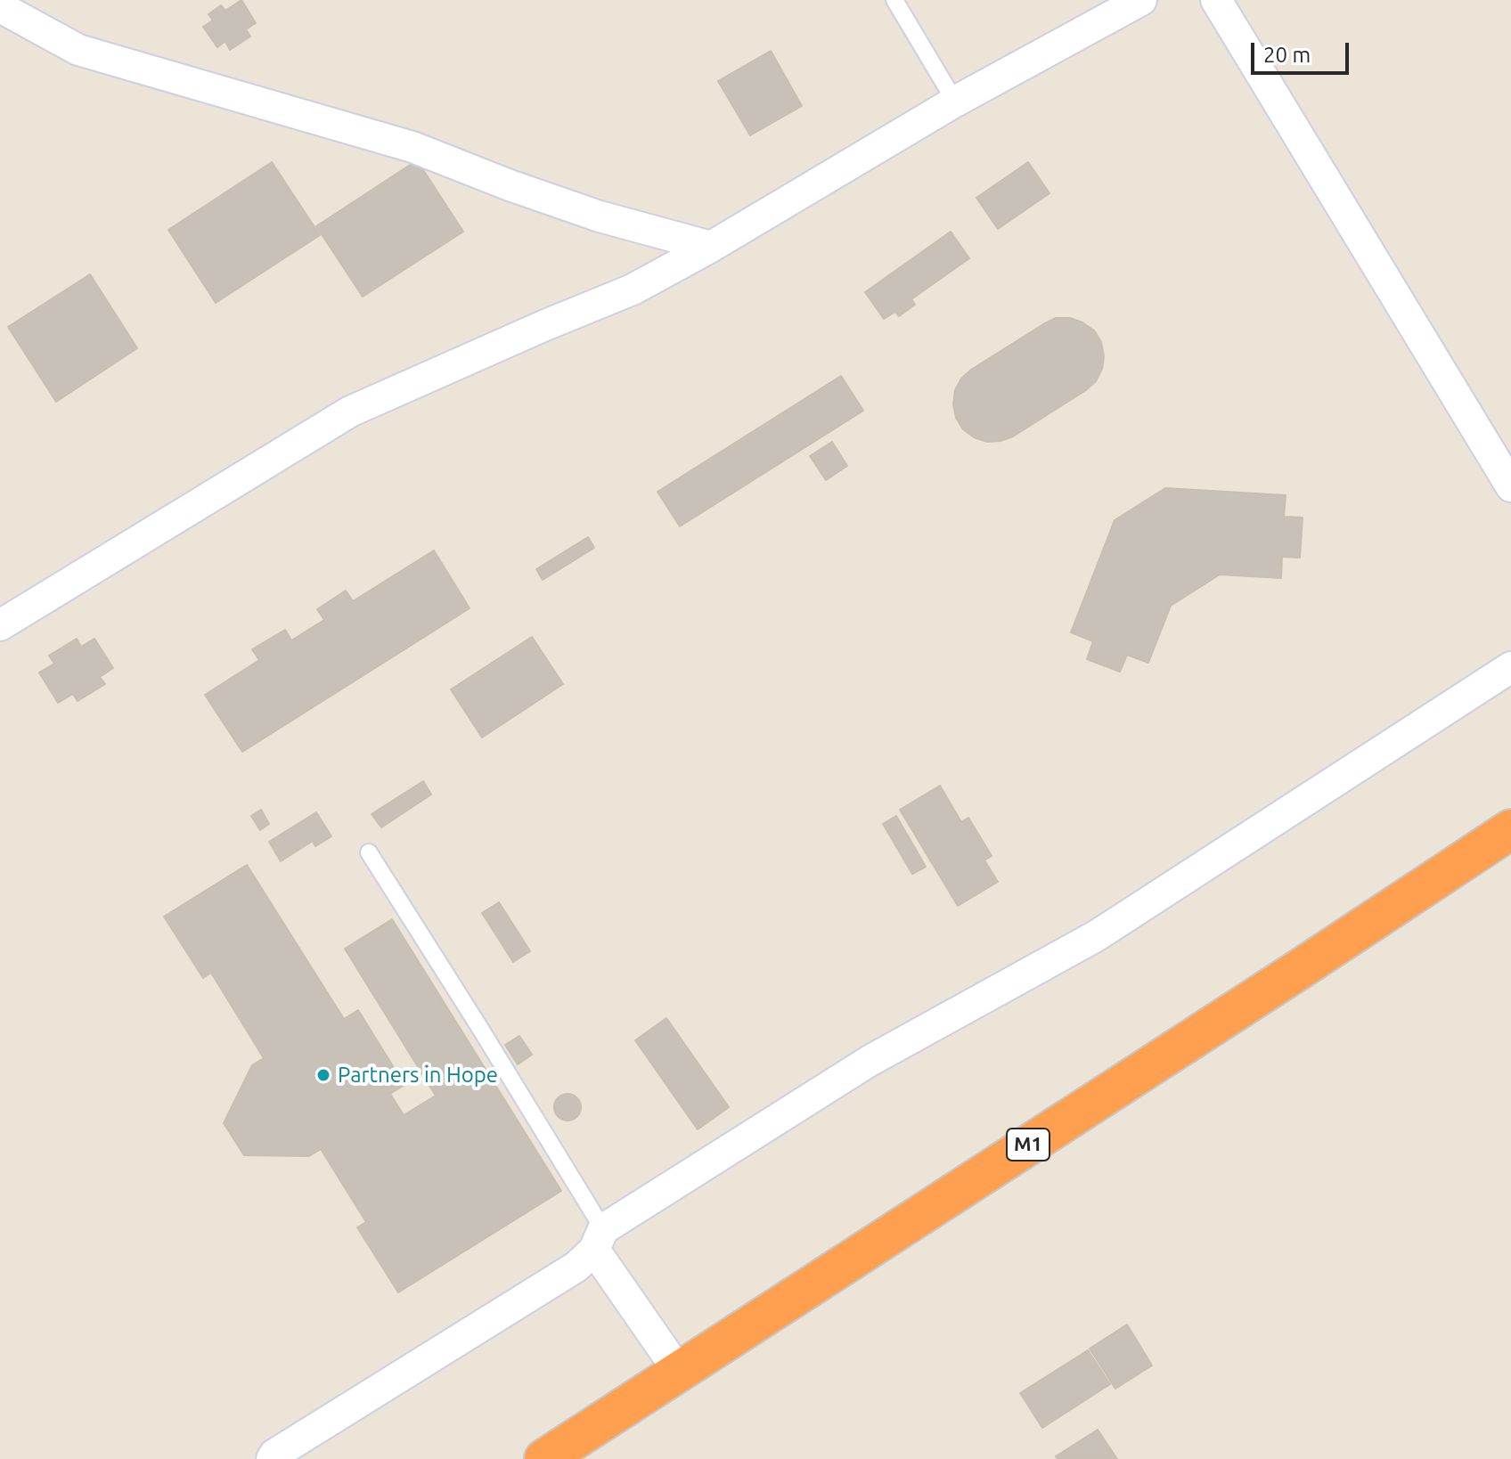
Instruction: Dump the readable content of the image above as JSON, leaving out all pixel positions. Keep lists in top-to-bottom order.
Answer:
{
  "streets": {
    "highway": ["M1"]
  },
  "places": ["Partners in Hope"],
  "scale_bar": "20 m"
}
